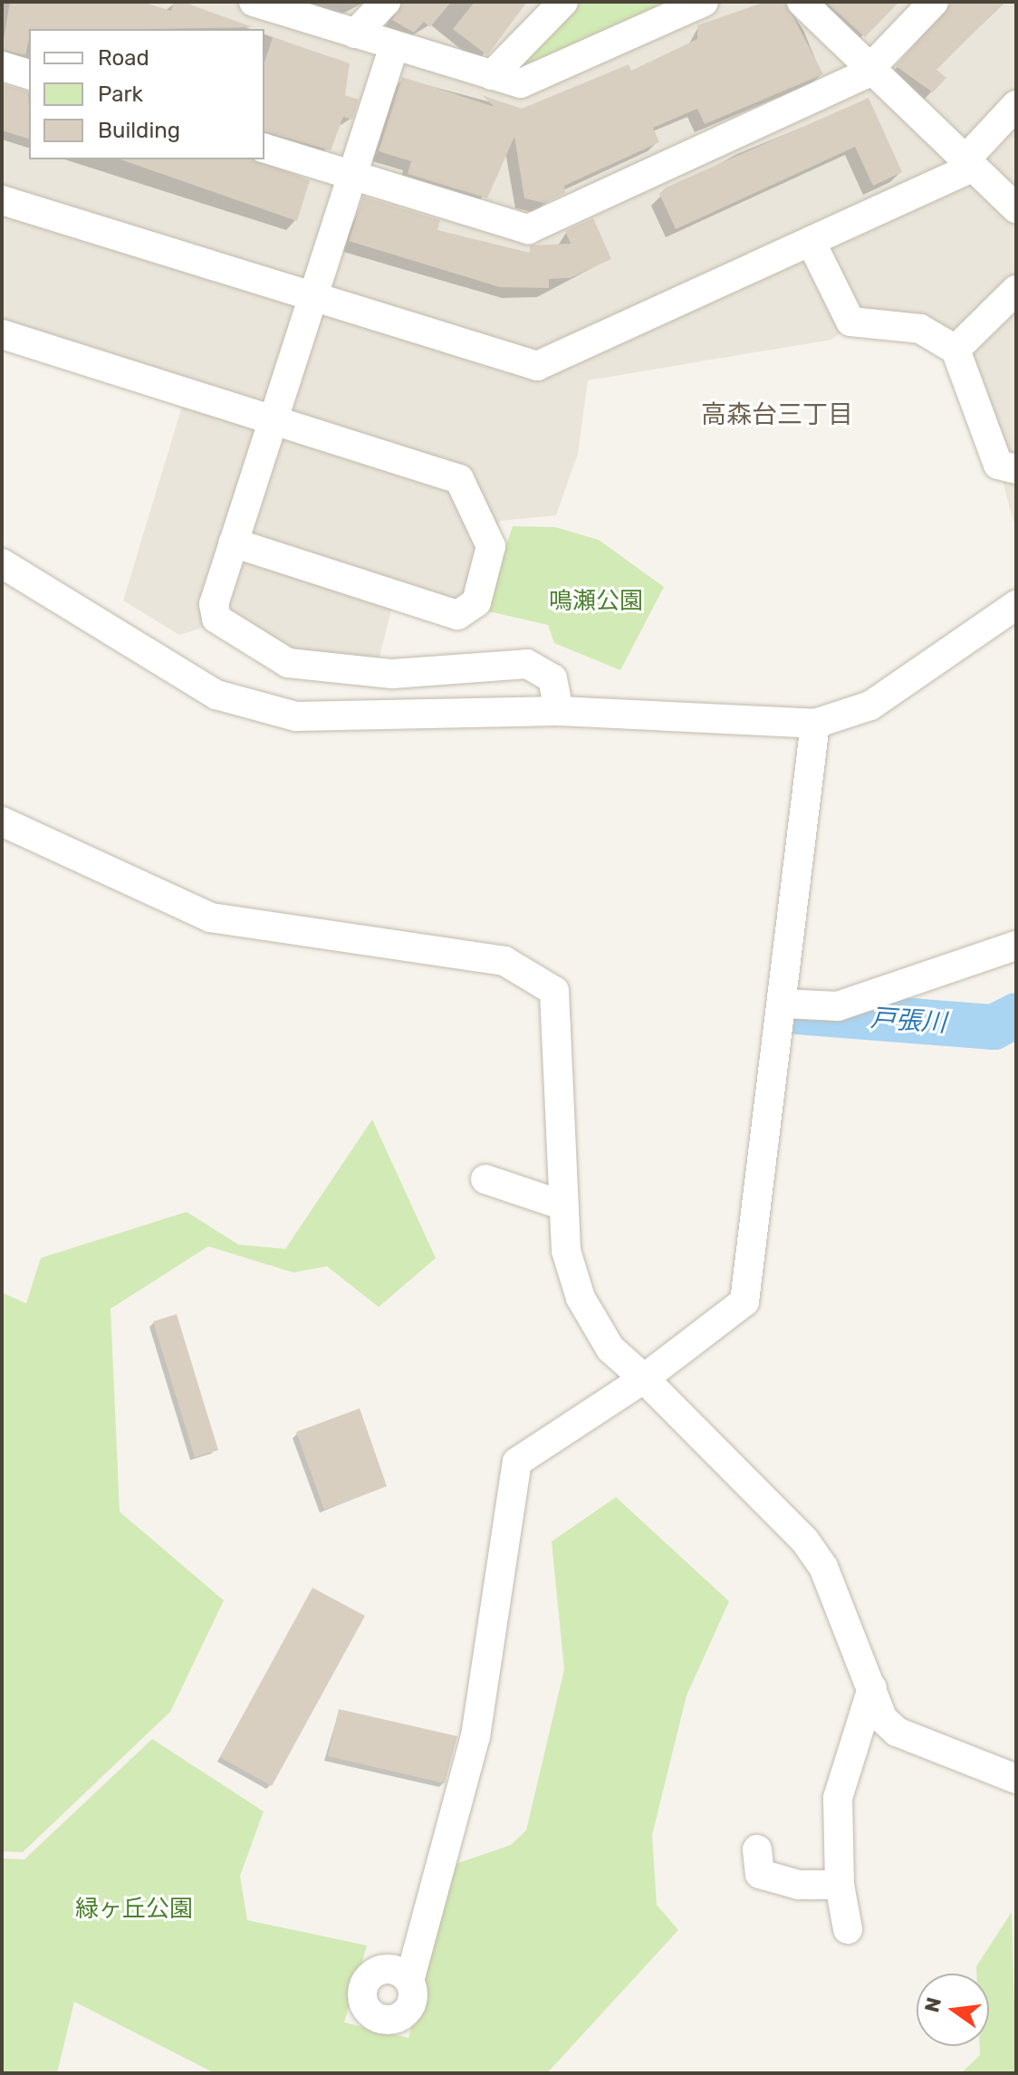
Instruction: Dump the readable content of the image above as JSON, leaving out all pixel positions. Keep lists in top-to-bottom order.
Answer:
{
  "districts": ["高森台三丁目"],
  "water": ["戸張川"],
  "parks": ["鳴瀬公園", "緑ヶ丘公園"],
  "legend": ["Road", "Park", "Building"],
  "north": "left"
}
